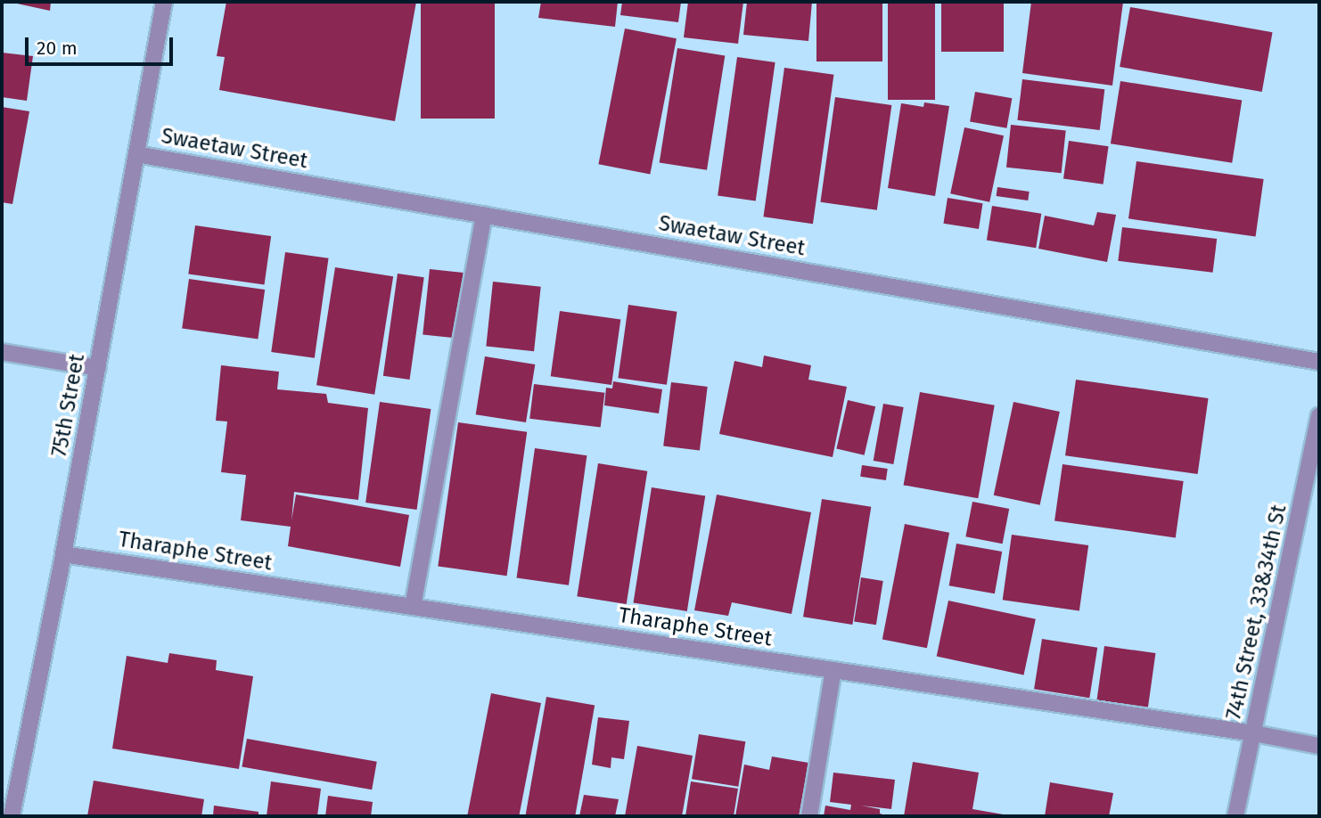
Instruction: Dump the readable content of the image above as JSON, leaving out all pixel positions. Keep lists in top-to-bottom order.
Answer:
{
  "streets": {
    "street": [
      "Swaetaw Street",
      "75th Street",
      "Tharaphe Street",
      "74th Street, 33&34th St"
    ]
  },
  "crossings": [
    ["Swaetaw Street", "75th Street"],
    ["75th Street", "Tharaphe Street"],
    ["Tharaphe Street", "74th Street, 33&34th St"]
  ],
  "scale_bar": "20 m"
}
